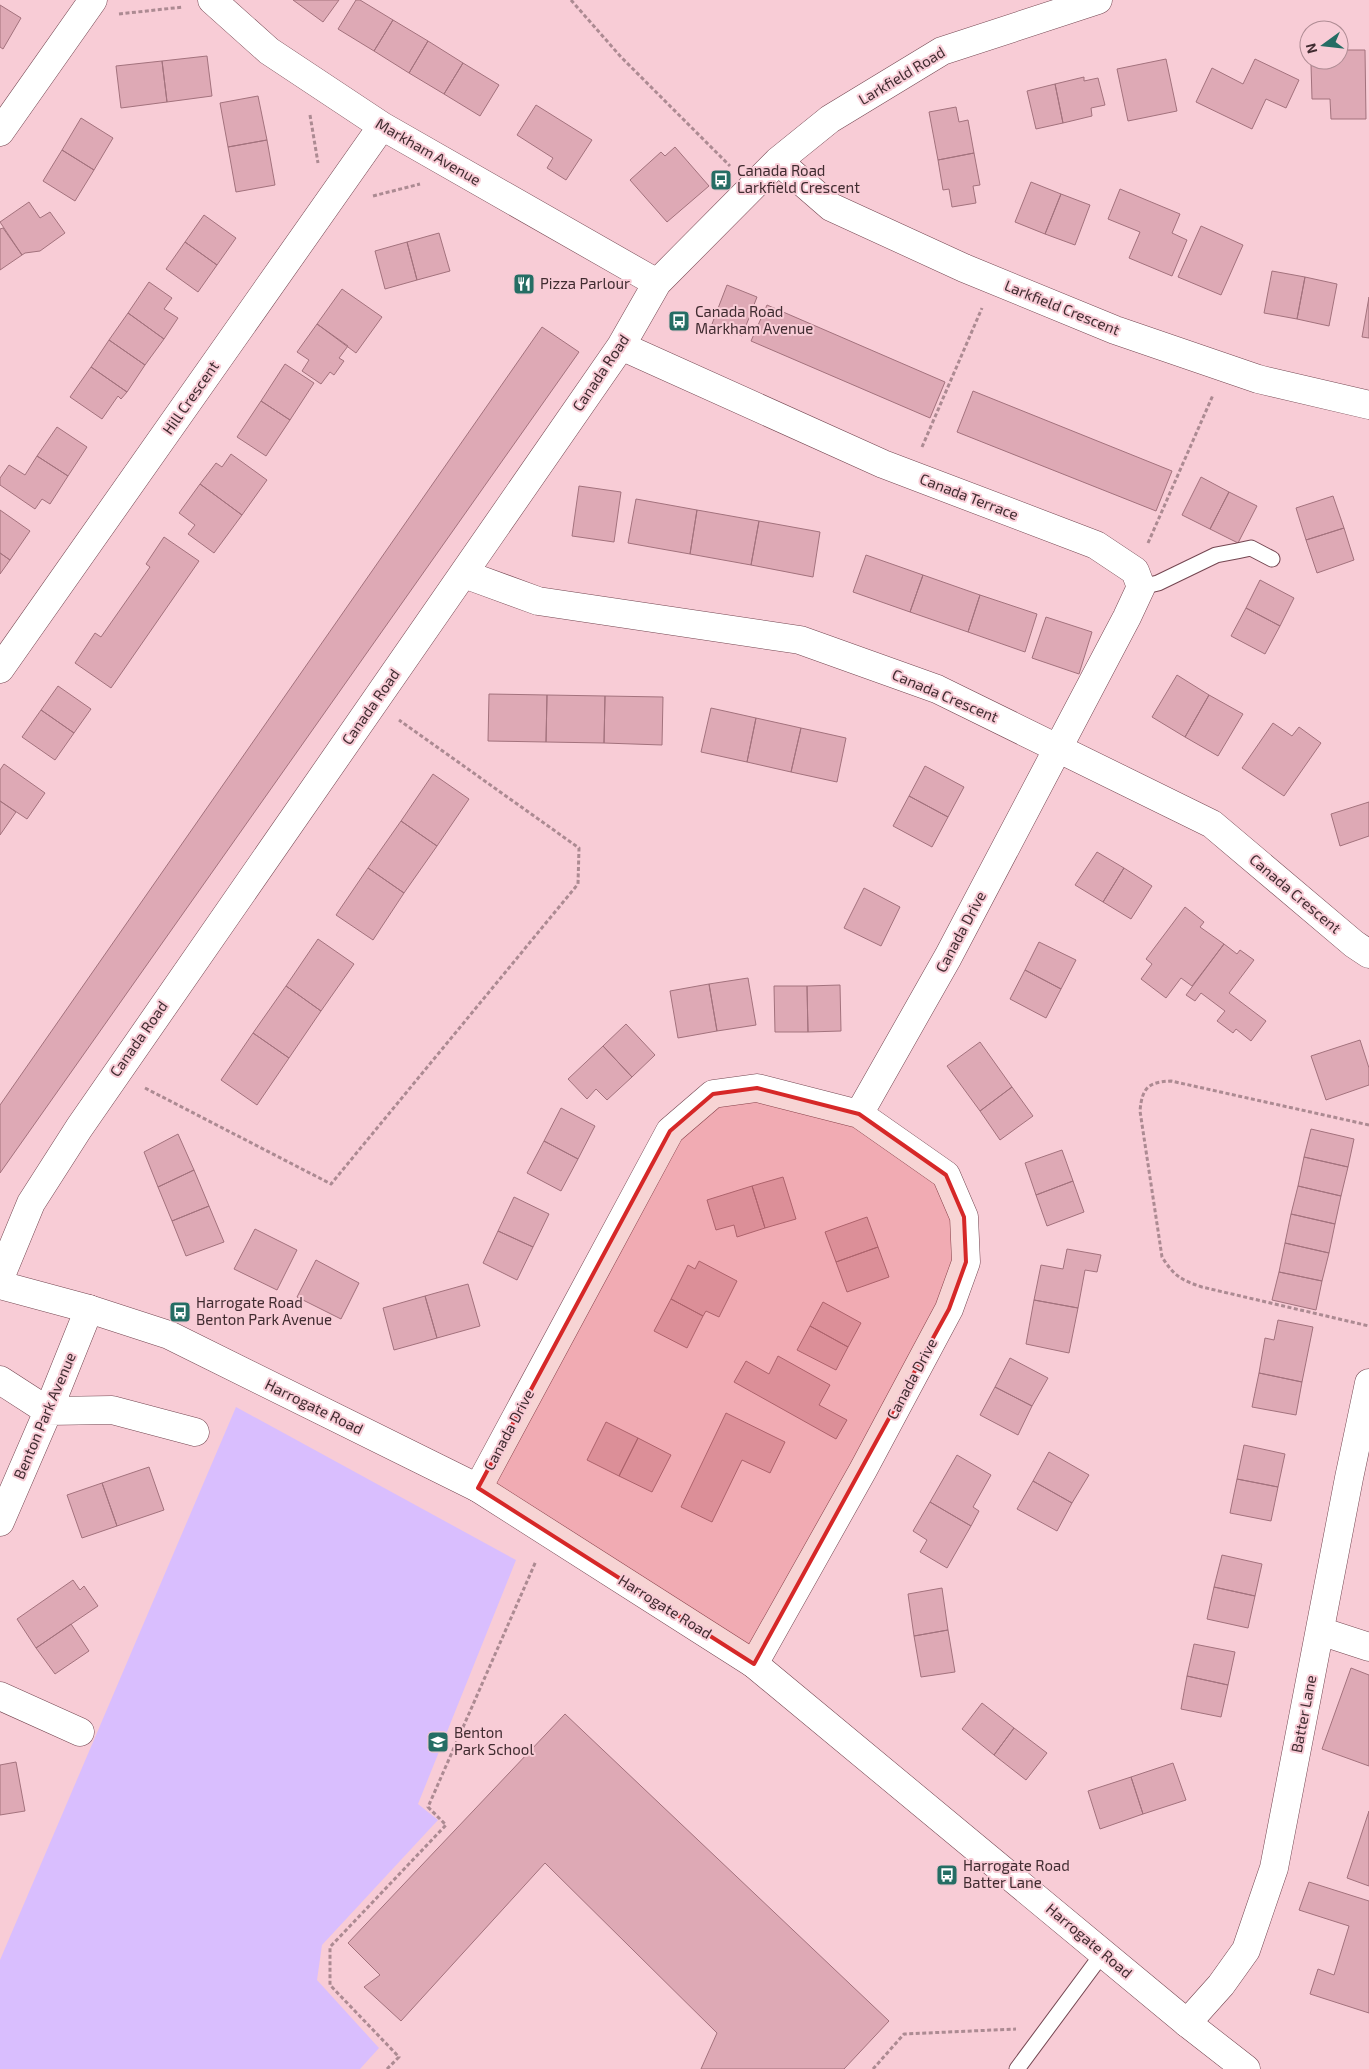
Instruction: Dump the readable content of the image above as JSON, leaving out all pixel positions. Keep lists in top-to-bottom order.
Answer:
{
  "streets": {
    "street": [
      "Larkfield Road",
      "Markham Avenue",
      "Larkfield Crescent",
      "Canada Road",
      "Hill Crescent",
      "Canada Terrace",
      "Canada Crescent",
      "Canada Drive",
      "Harrogate Road",
      "Benton Park Avenue",
      "Batter Lane"
    ]
  },
  "crossings": [
    ["Larkfield Road", "Larkfield Crescent"],
    ["Larkfield Road", "Canada Road"],
    ["Markham Avenue", "Canada Road"],
    ["Markham Avenue", "Hill Crescent"],
    ["Larkfield Crescent", "Canada Road"],
    ["Canada Road", "Canada Terrace"],
    ["Canada Road", "Canada Crescent"],
    ["Canada Crescent", "Canada Drive"],
    ["Canada Drive", "Harrogate Road"],
    ["Harrogate Road", "Benton Park Avenue"],
    ["Harrogate Road", "Batter Lane"]
  ],
  "places": {
    "bus stop": [
      "Canada Road Larkfield Crescent",
      "Canada Road Markham Avenue",
      "Harrogate Road Benton Park Avenue",
      "Harrogate Road Batter Lane"
    ],
    "restaurant": ["Pizza Parlour"],
    "school or university": ["Benton Park School"]
  },
  "north": "left"
}
